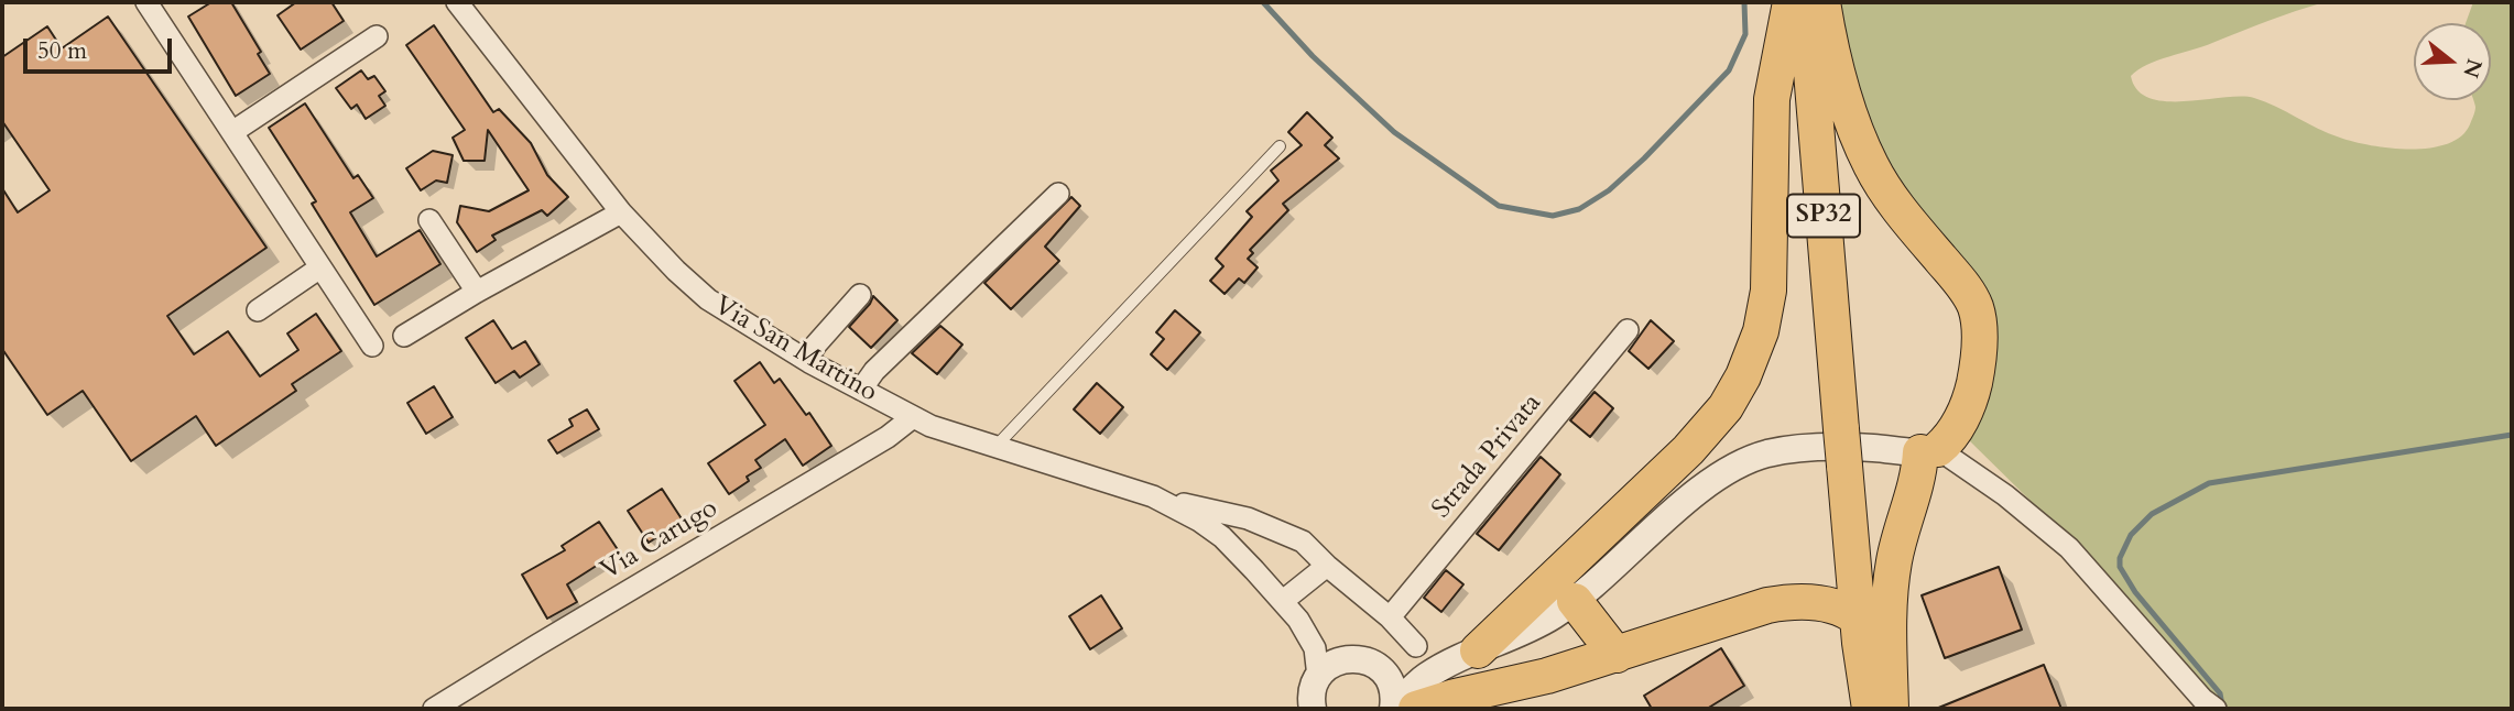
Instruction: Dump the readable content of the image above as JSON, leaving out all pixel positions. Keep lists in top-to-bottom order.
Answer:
{
  "streets": {
    "main road": ["SP32"],
    "street": ["Via San Martino", "Strada Privata", "Via Carugo"]
  },
  "crossings": [
    ["Via San Martino", "Via Carugo"]
  ],
  "scale_bar": "50 m",
  "north": "right"
}
